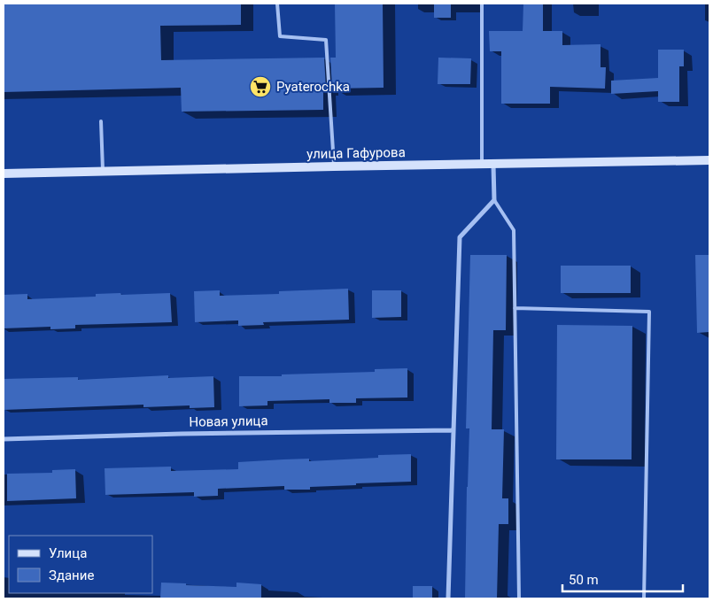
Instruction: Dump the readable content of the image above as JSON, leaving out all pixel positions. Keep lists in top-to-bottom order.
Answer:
{
  "streets": {
    "main road": ["улица Гафурова"],
    "street": ["Новая улица"]
  },
  "places": {
    "supermarket": ["Pyaterochka"]
  },
  "legend": ["Улица", "Здание"],
  "scale_bar": "50 m"
}
